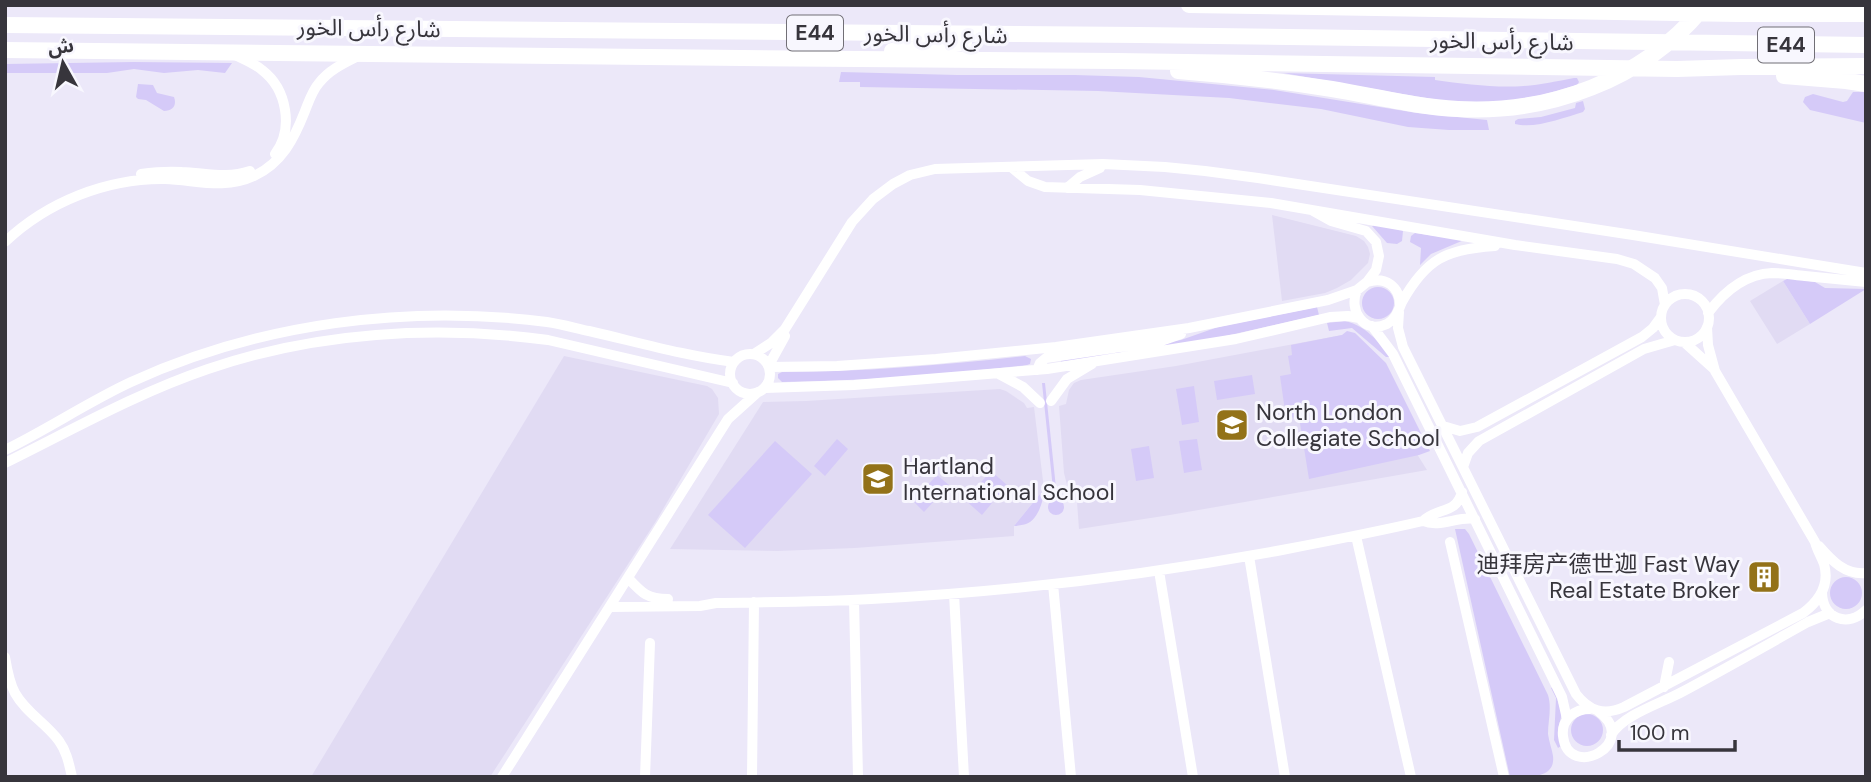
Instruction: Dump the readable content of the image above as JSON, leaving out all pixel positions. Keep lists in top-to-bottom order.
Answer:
{
  "streets": {
    "highway": ["شارع رأس الخور", "E44"]
  },
  "places": {
    "school or university": ["North London Collegiate School", "Hartland International School"],
    "building": ["迪拜房产德世迦 Fast Way Real Estate Broker"]
  },
  "scale_bar": "100 m",
  "north": "top"
}
